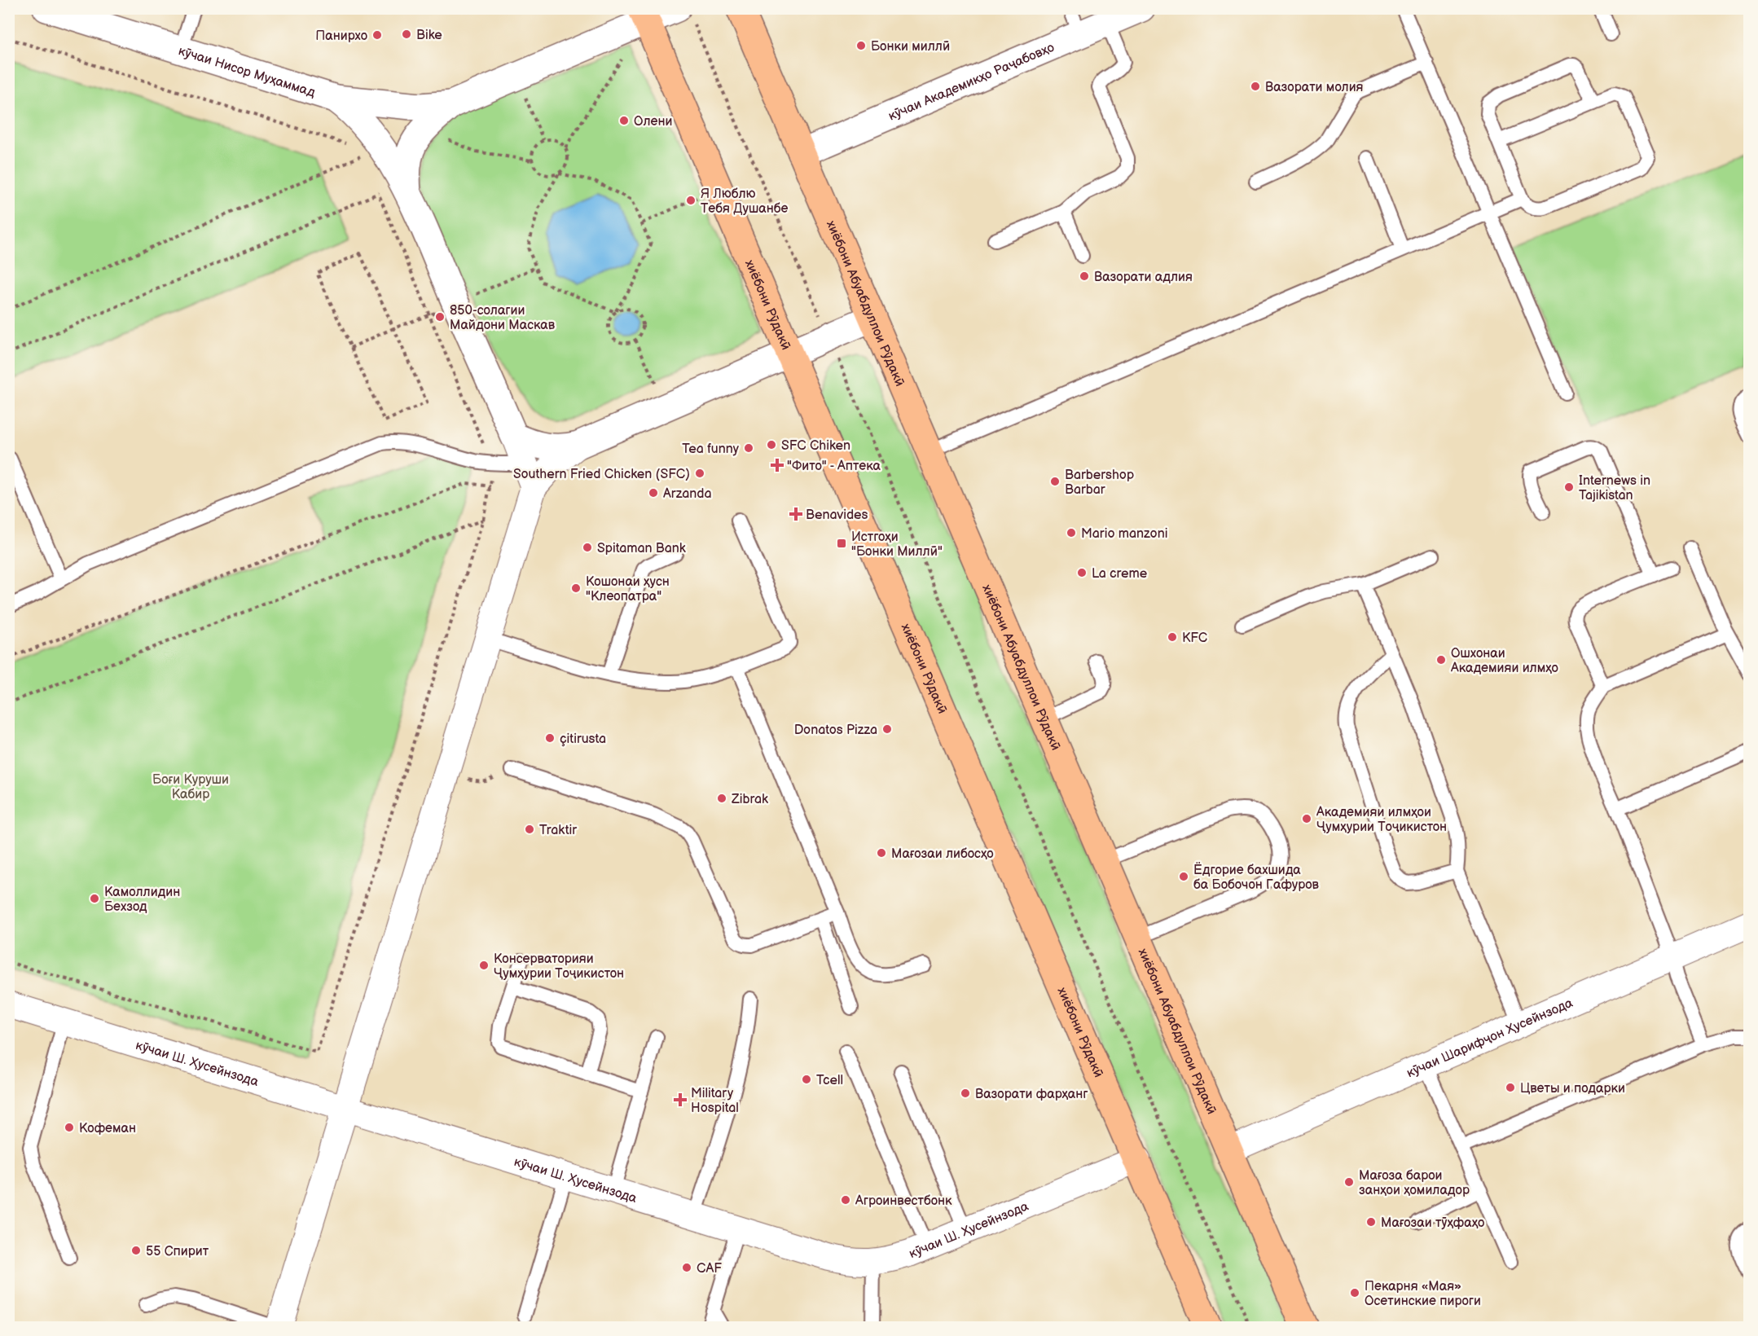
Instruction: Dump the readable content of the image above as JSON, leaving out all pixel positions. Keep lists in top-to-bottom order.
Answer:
{
  "streets": {
    "highway": ["хиёбони Абуабдуллои Рӯдакӣ", "хиёбони Рӯдакӣ"],
    "street": [
      "кӯчаи Нисор Муҳаммад",
      "кӯчаи Академикҳо Раҷабовҳо",
      "кӯчаи Шарифҷон Ҳусейнзода",
      "кӯчаи Ш. Ҳусейнзода"
    ]
  },
  "crossings": [
    ["кӯчаи Нисор Муҳаммад", "хиёбони Рӯдакӣ"],
    ["кӯчаи Академикҳо Раҷабовҳо", "хиёбони Абуабдуллои Рӯдакӣ"],
    ["хиёбони Абуабдуллои Рӯдакӣ", "кӯчаи Шарифҷон Ҳусейнзода"],
    ["хиёбони Рӯдакӣ", "кӯчаи Ш. Ҳусейнзода"]
  ],
  "parks": ["Боғи Куруши Кабир"],
  "places": {
    "other": [
      "Bike",
      "Панирхо",
      "Бонки миллӣ",
      "Вазорати молия",
      "Олени",
      "Я Люблю Тебя Душанбе",
      "Вазорати адлия",
      "850-солагии Майдони Маскав",
      "SFC Chiken",
      "Tea funny",
      "Southern Fried Chicken (SFC)",
      "Barbershop Barbar",
      "Internews in Tajikistan",
      "Arzanda",
      "Mario manzoni",
      "Spitaman Bank",
      "La creme",
      "Кошонаи ҳусн \"Клеопатра\"",
      "KFC",
      "Ошхонаи Академияи илмҳо",
      "Donatos Pizza",
      "çitirusta",
      "Zibrak",
      "Академияи илмҳои Ҷумҳурии Тоҷикистон",
      "Traktir",
      "Мағозаи либосҳо",
      "Ёдгорие бахшида ба Бобочон Гафуров",
      "Камоллидин Бехзод",
      "Консерваторияи Ҷумҳурии Тоҷикистон",
      "Tcell",
      "Цветы и подарки",
      "Вазорати фарҳанг",
      "Кофеман",
      "Мағоза барои занҳои ҳомиладор",
      "Агроинвестбонк",
      "Мағозаи тӯҳфаҳо",
      "55 Спирит",
      "CAF",
      "Пекарня «Мая» Осетинские пироги"
    ],
    "health": ["\"Фито\" - Аптека", "Benavides", "Military Hospital"],
    "transit": ["Истгоҳи \"Бонки Миллӣ\""]
  }
}
